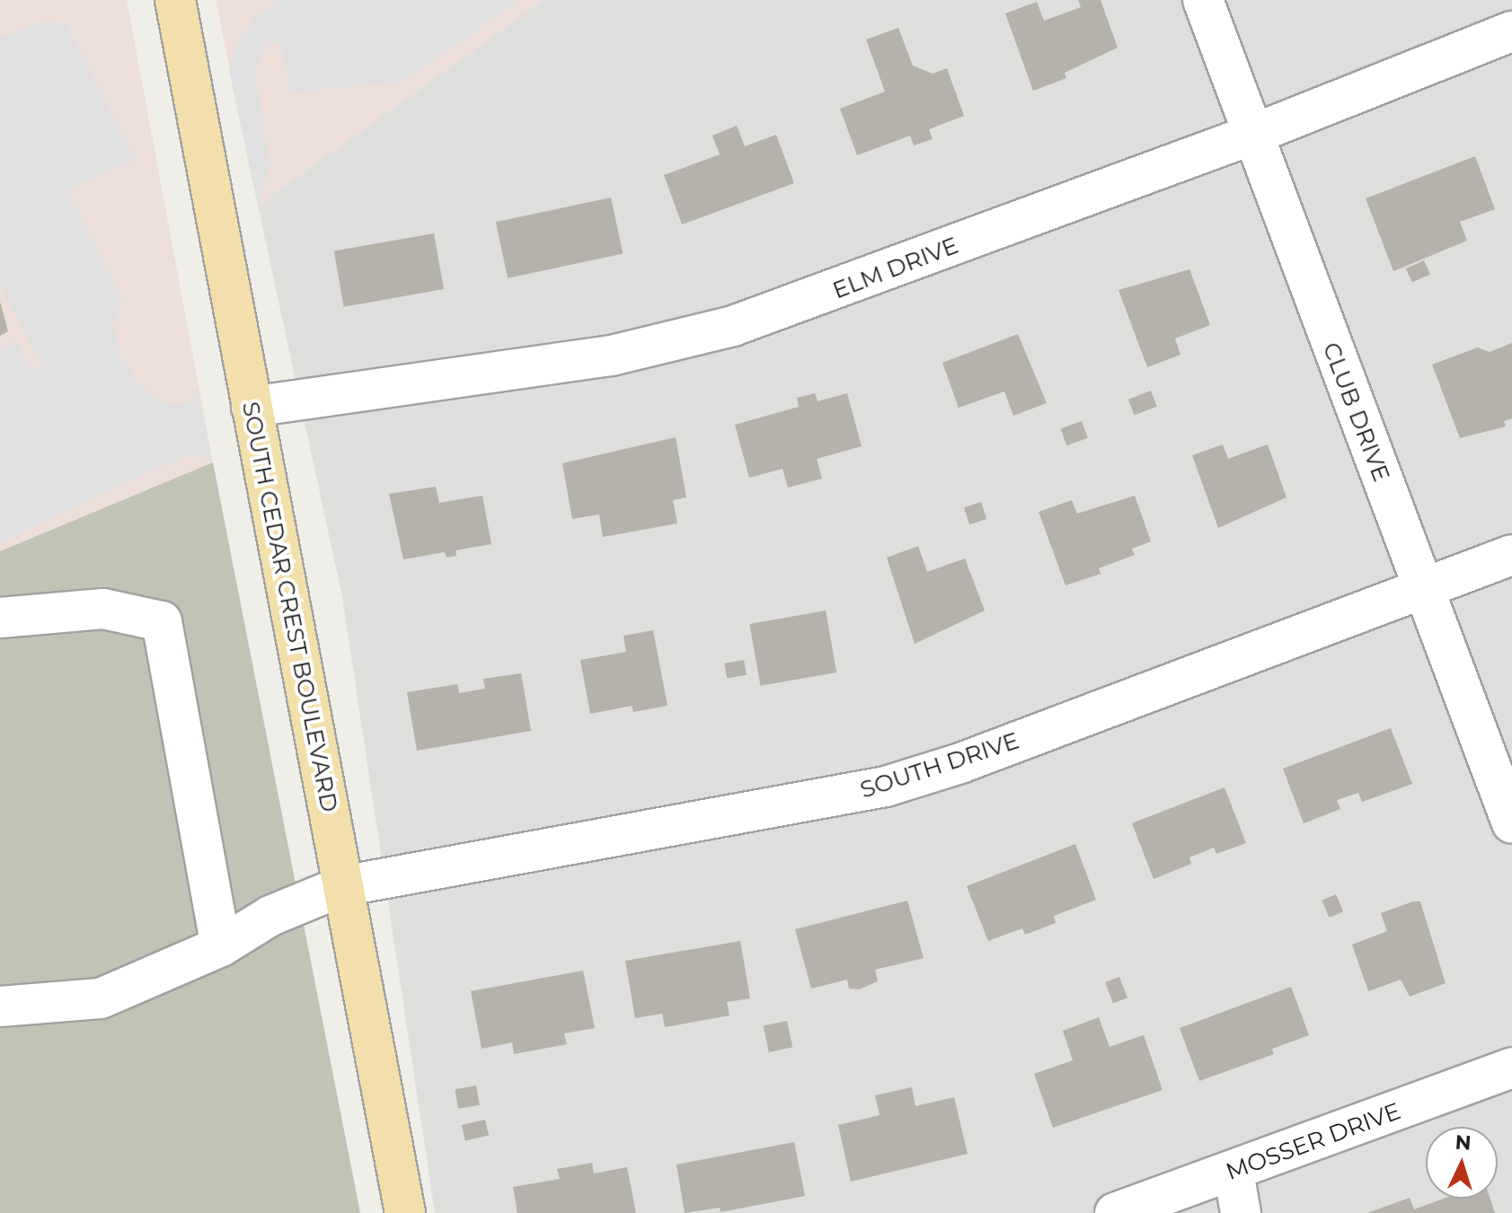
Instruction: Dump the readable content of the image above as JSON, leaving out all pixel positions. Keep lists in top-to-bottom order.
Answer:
{
  "streets": {
    "main road": ["SOUTH CEDAR CREST BOULEVARD"],
    "street": [
      "ELM DRIVE",
      "CLUB DRIVE",
      "SOUTH DRIVE",
      "MOSSER DRIVE"
    ]
  },
  "crossings": [
    ["ELM DRIVE", "CLUB DRIVE"],
    ["ELM DRIVE", "SOUTH CEDAR CREST BOULEVARD"],
    ["CLUB DRIVE", "SOUTH DRIVE"],
    ["SOUTH CEDAR CREST BOULEVARD", "SOUTH DRIVE"]
  ],
  "north": "top"
}
